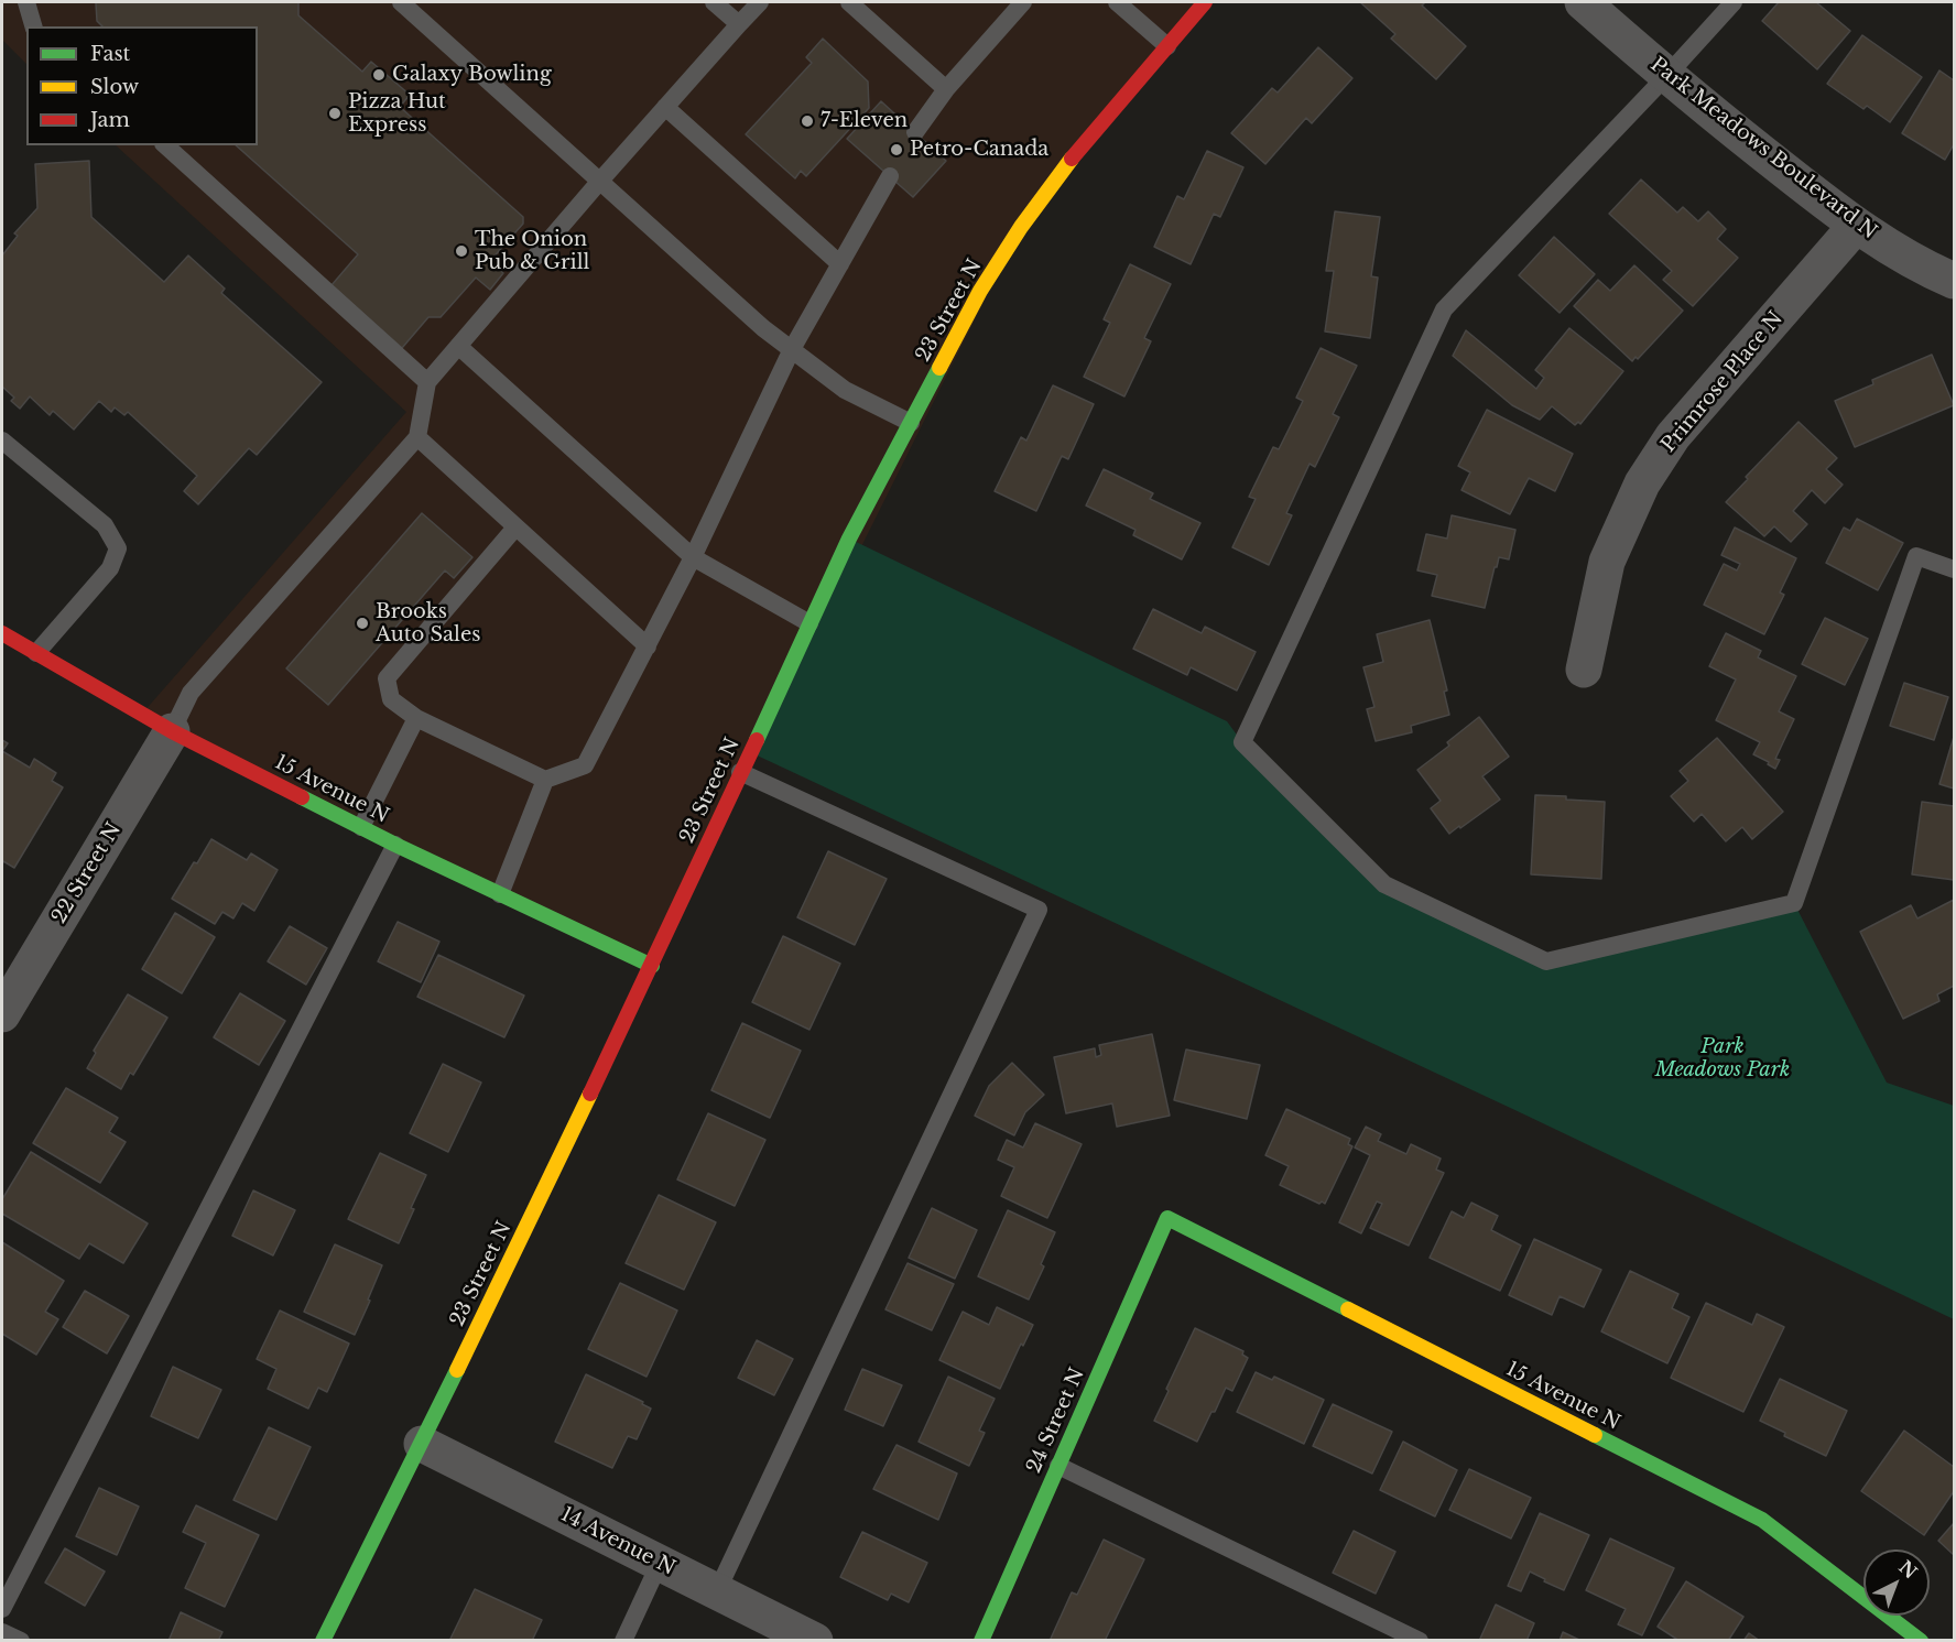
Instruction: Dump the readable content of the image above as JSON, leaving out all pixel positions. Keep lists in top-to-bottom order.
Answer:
{
  "streets": {
    "street": [
      "Park Meadows Boulevard N",
      "23 Street N",
      "Primrose Place N",
      "15 Avenue N",
      "22 Street N",
      "24 Street N",
      "14 Avenue N"
    ]
  },
  "crossings": [
    ["Park Meadows Boulevard N", "Primrose Place N"],
    ["23 Street N", "15 Avenue N"],
    ["23 Street N", "14 Avenue N"],
    ["15 Avenue N", "22 Street N"],
    ["15 Avenue N", "24 Street N"]
  ],
  "parks": ["Park Meadows Park"],
  "places": [
    "Galaxy Bowling",
    "Pizza Hut Express",
    "7-Eleven",
    "Petro-Canada",
    "The Onion Pub & Grill",
    "Brooks Auto Sales"
  ],
  "legend": ["Fast", "Slow", "Jam"],
  "north": "top right"
}
